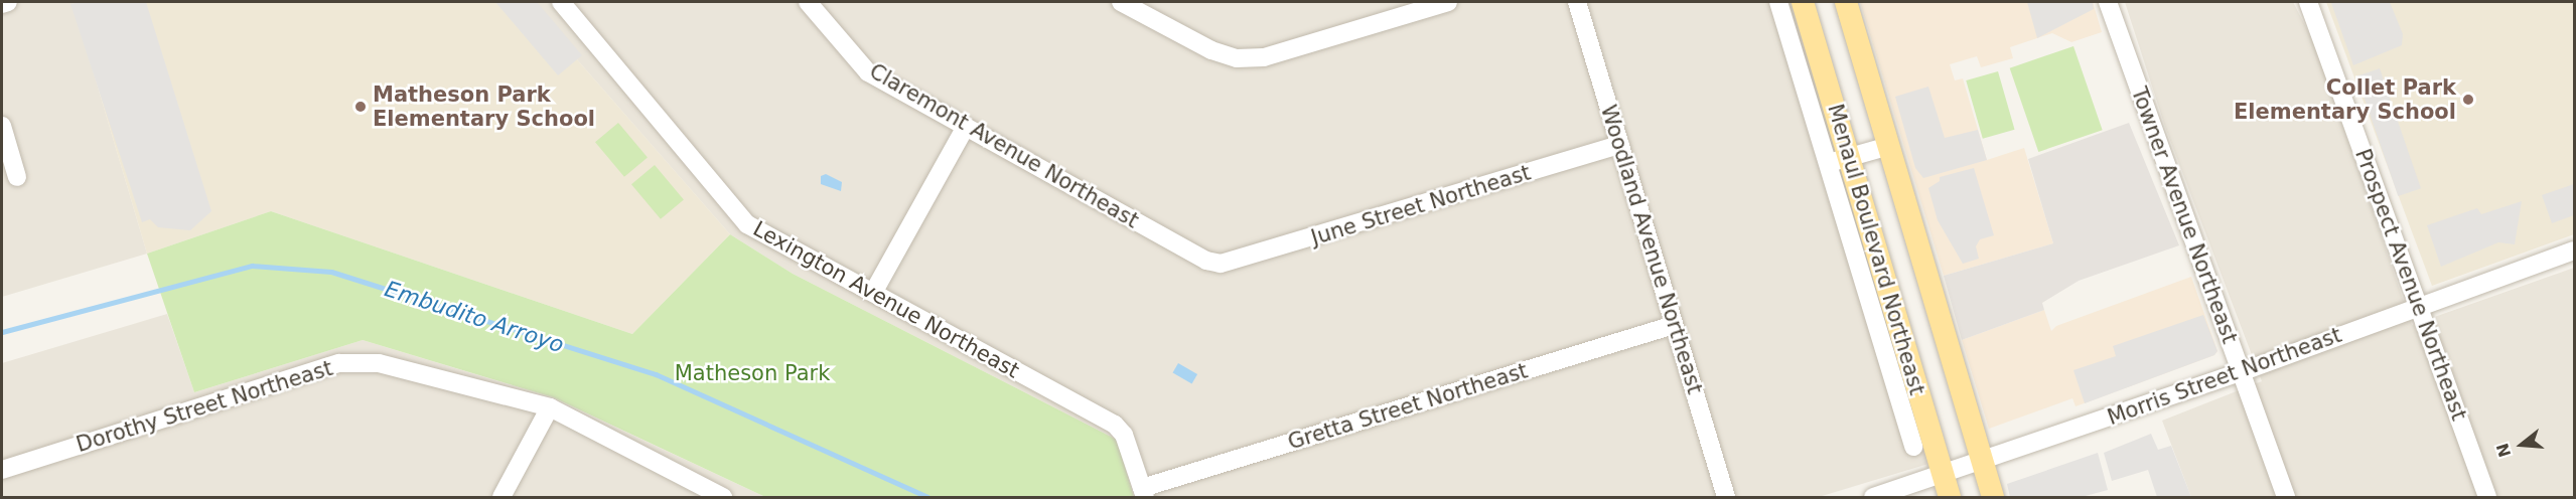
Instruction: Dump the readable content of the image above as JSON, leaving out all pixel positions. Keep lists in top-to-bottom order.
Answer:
{
  "streets": {
    "main road": ["Menaul Boulevard Northeast"],
    "street": [
      "Claremont Avenue Northeast",
      "June Street Northeast",
      "Towner Avenue Northeast",
      "Woodland Avenue Northeast",
      "Prospect Avenue Northeast",
      "Lexington Avenue Northeast",
      "Morris Street Northeast",
      "Dorothy Street Northeast",
      "Gretta Street Northeast"
    ]
  },
  "crossings": [
    ["Claremont Avenue Northeast", "June Street Northeast"],
    ["June Street Northeast", "Woodland Avenue Northeast"],
    ["Towner Avenue Northeast", "Morris Street Northeast"],
    ["Woodland Avenue Northeast", "Gretta Street Northeast"],
    ["Menaul Boulevard Northeast", "Morris Street Northeast"],
    ["Prospect Avenue Northeast", "Morris Street Northeast"],
    ["Lexington Avenue Northeast", "Gretta Street Northeast"]
  ],
  "water": ["Embudito Arroyo"],
  "parks": ["Matheson Park"],
  "places": ["Collet Park Elementary School", "Matheson Park Elementary School"],
  "north": "left"
}
